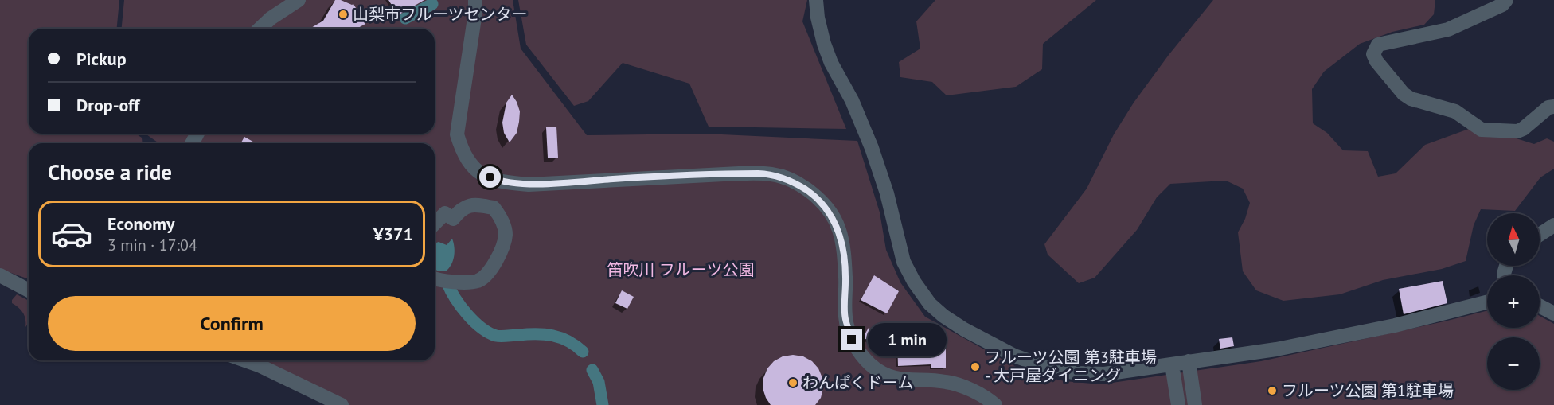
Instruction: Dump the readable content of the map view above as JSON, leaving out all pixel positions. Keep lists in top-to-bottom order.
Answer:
{
  "parks": ["笛吹川 フルーツ公園"],
  "places": [
    "山梨市フルーツセンター",
    "フルーツ公園 第3駐車場 - 大戸屋ダイニング",
    "わんぱくドーム",
    "フルーツ公園 第1駐車場"
  ],
  "north": "top",
  "page": {
    "banner": ["Pickup", "Drop-off"],
    "heading": "Choose a ride",
    "list": [
      {
        "name": "Economy",
        "note": "3 min · 17:04",
        "value": "¥371"
      }
    ],
    "map_buttons": ["+", "−"],
    "buttons": "Confirm",
    "bubble": "1 min"
  }
}
